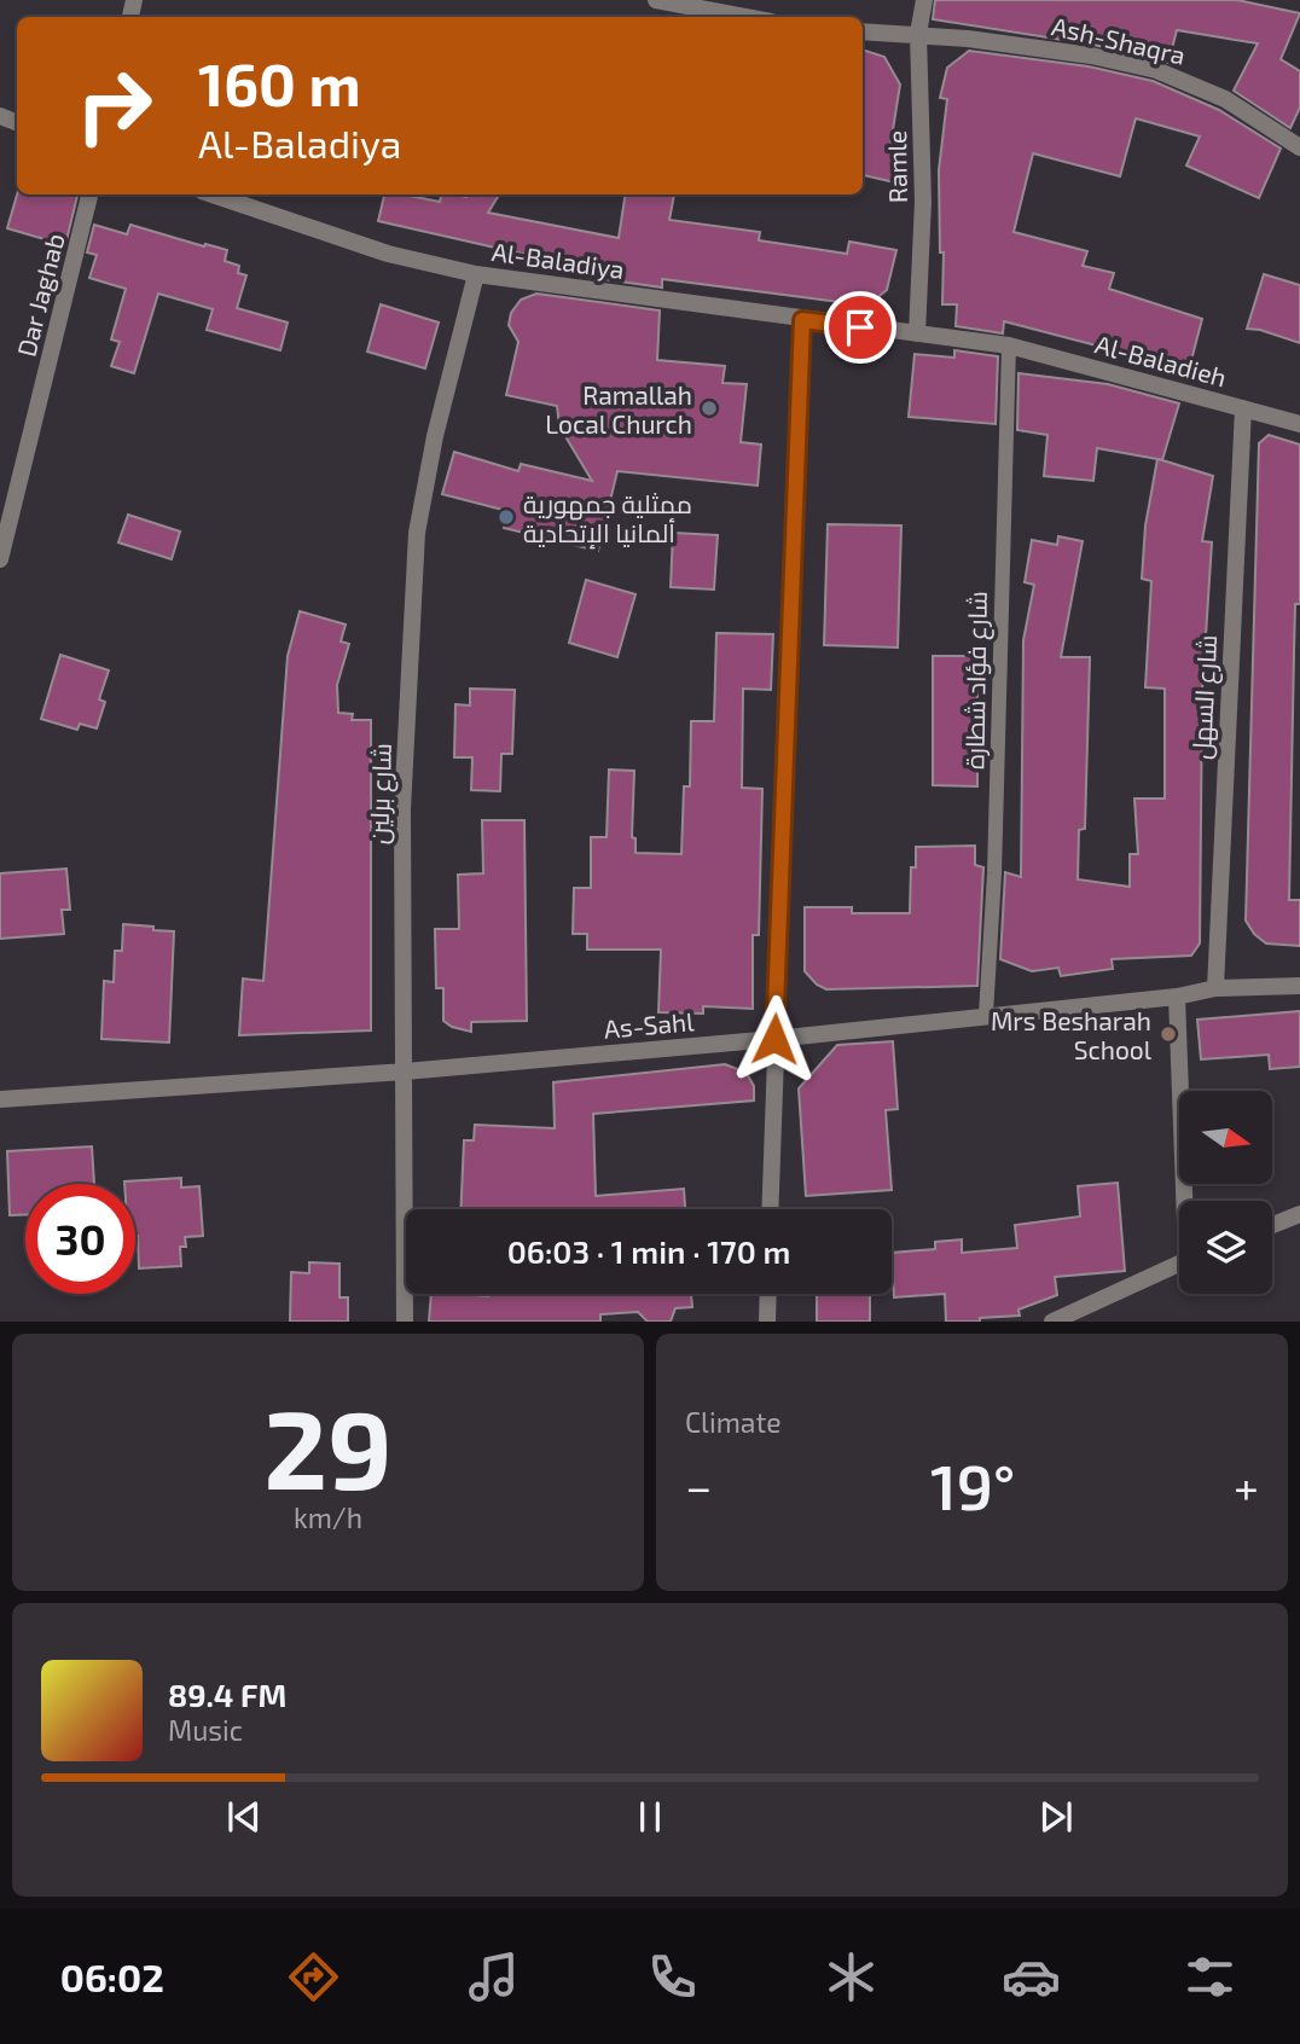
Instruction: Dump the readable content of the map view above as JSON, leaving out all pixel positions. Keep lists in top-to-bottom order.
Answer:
{
  "streets": {
    "street": [
      "Ash-Shaqra",
      "Ramle",
      "Al-Baladiya",
      "Dar Jaghab",
      "Al-Baladieh",
      "شارع السهل",
      "شارع برلين",
      "As-Sahl"
    ],
    "lane": ["شارع فؤاد شطارة"]
  },
  "crossings": [
    ["Ash-Shaqra", "Ramle"],
    ["Ramle", "Al-Baladiya"],
    ["Al-Baladiya", "شارع برلين"],
    ["Al-Baladieh", "شارع فؤاد شطارة"],
    ["Al-Baladieh", "شارع السهل"],
    ["شارع فؤاد شطارة", "As-Sahl"],
    ["شارع السهل", "As-Sahl"],
    ["شارع برلين", "As-Sahl"]
  ],
  "places": ["Ramallah Local Church", "ممثلية جمهورية ألمانيا الإتحادية", "Mrs Besharah School"],
  "north": "right",
  "page": {
    "turn": ["160 m", "Al-Baladiya"],
    "limit": "30",
    "trip": "06:03 · 1 min · 170 m",
    "tile": [
      ["29", "km/h"],
      "Climate"
    ],
    "heat": ["−", "19°", "+"],
    "song": ["89.4 FM", "Music"],
    "tabs": "06:02"
  }
}
